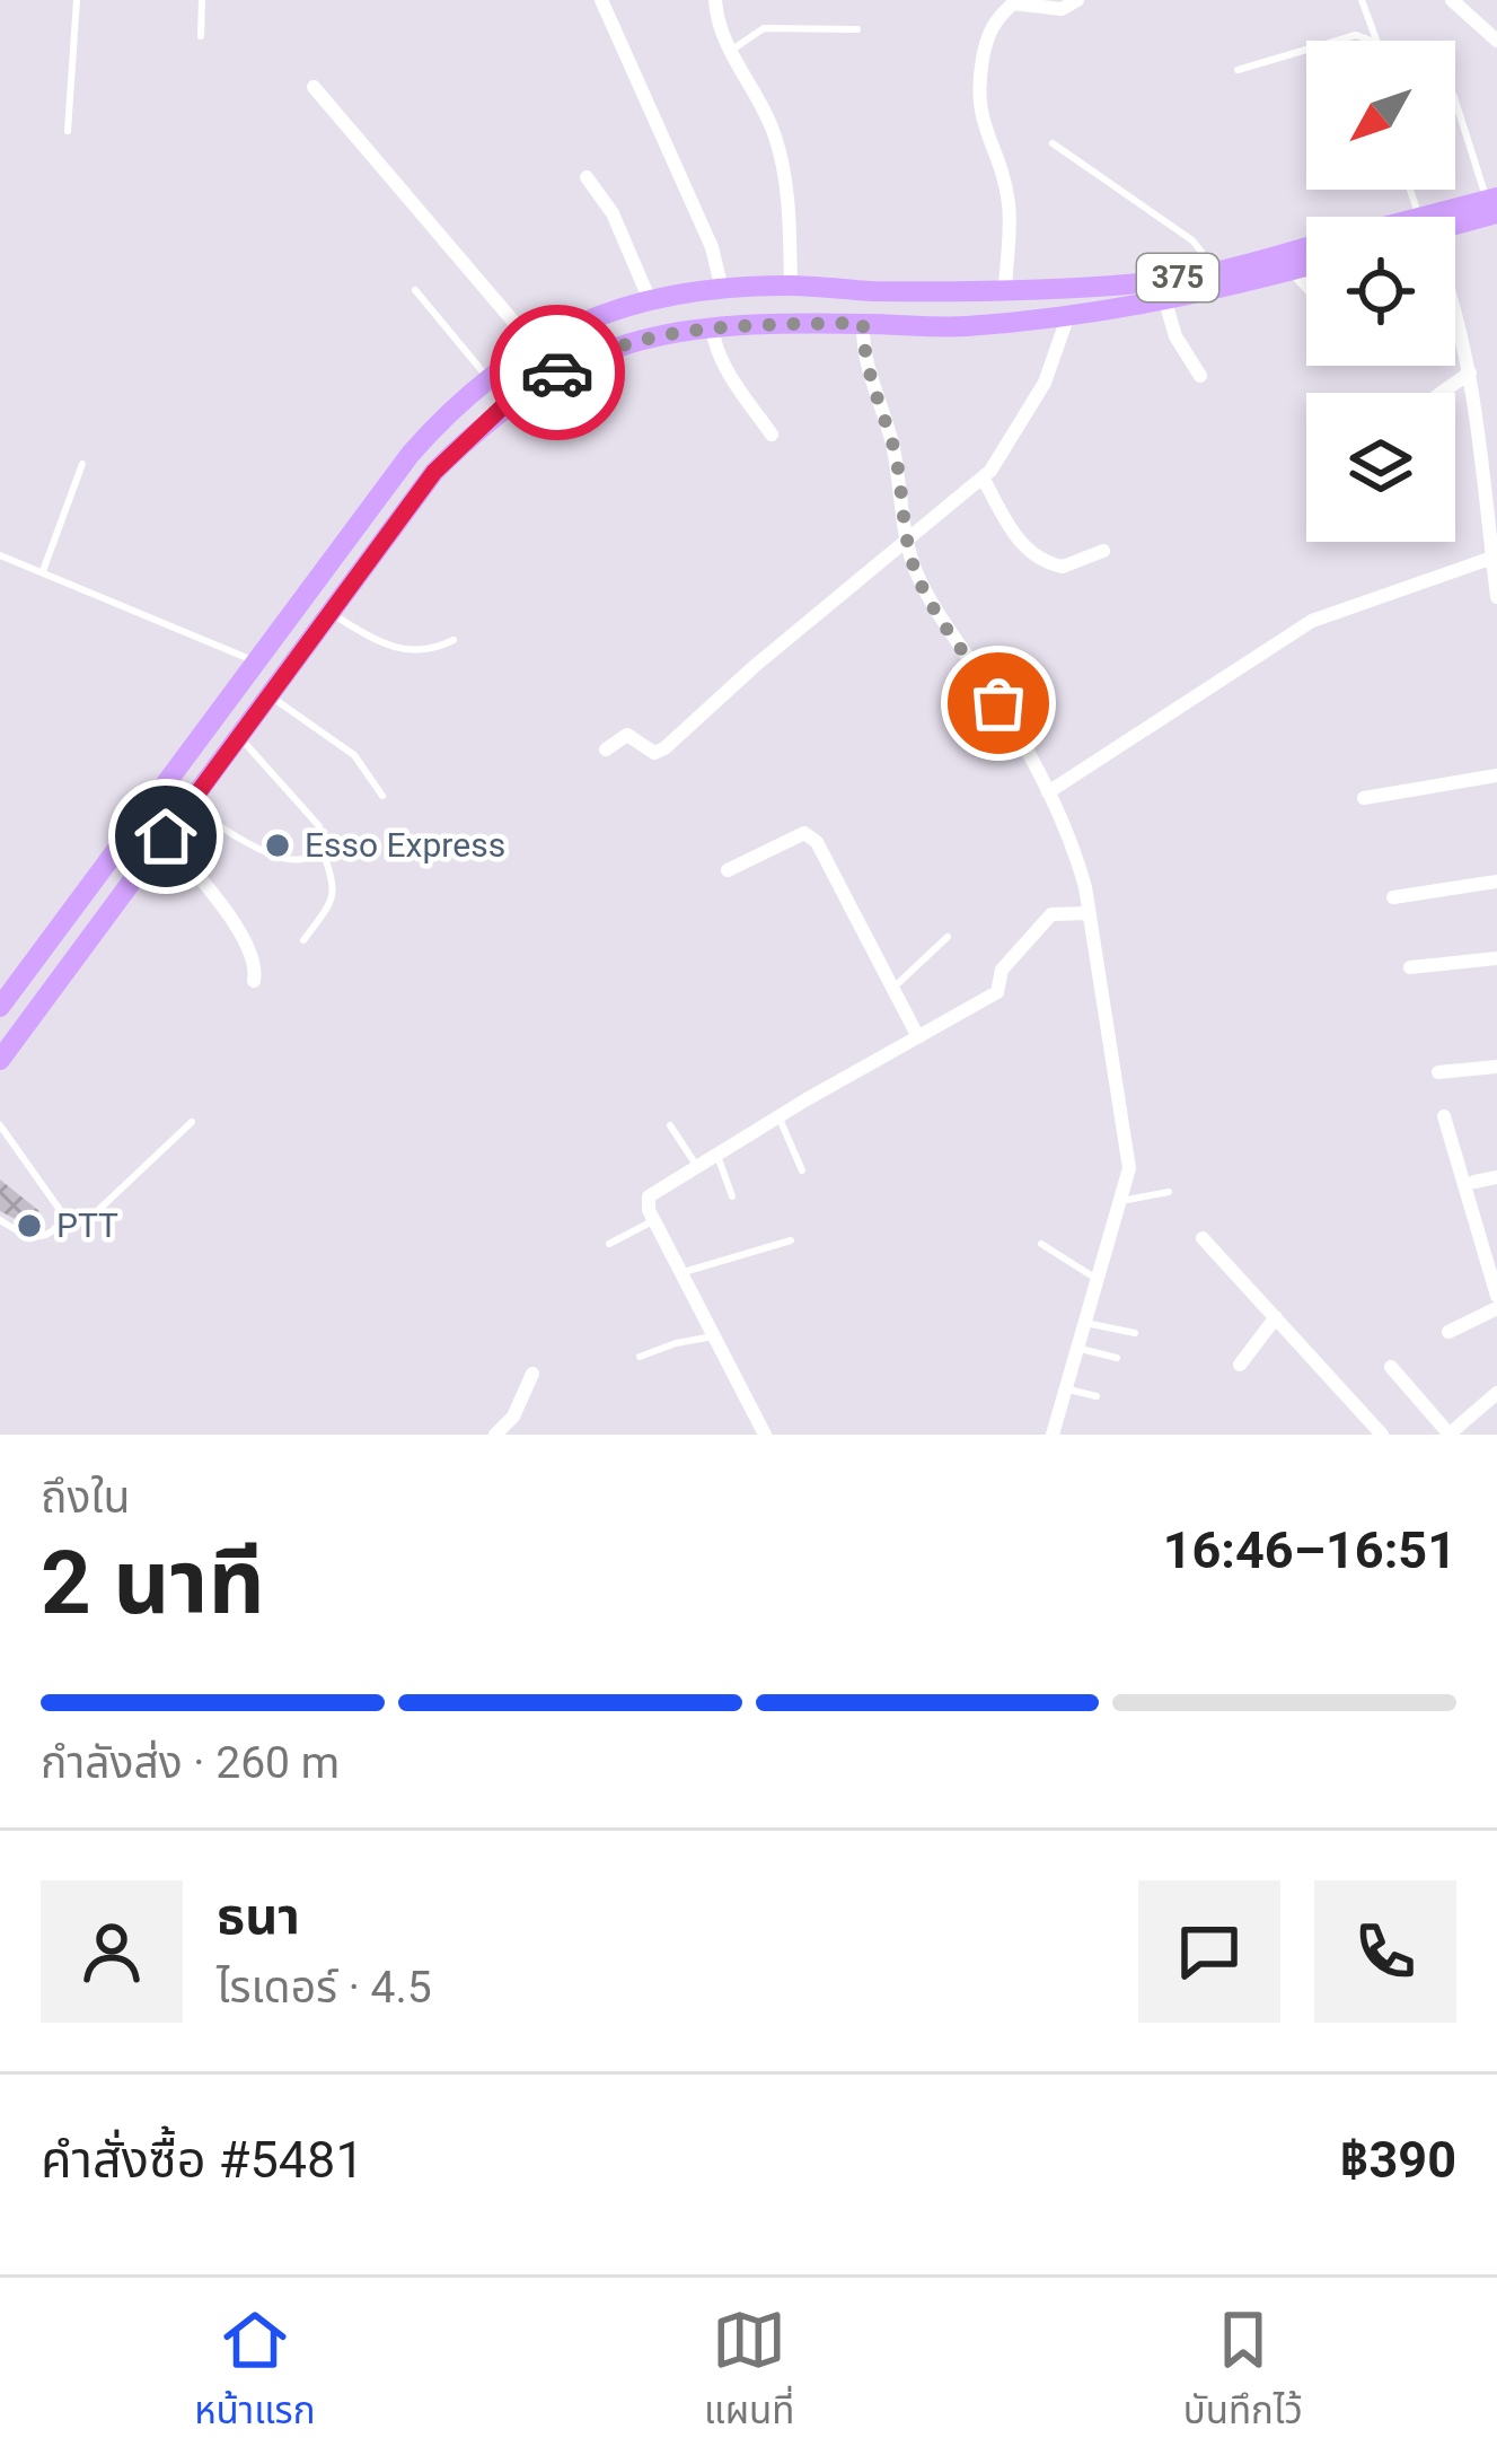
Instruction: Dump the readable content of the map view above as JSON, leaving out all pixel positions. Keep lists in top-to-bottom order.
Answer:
{
  "streets": {
    "main road": ["375"]
  },
  "places": ["Esso Express", "PTT"],
  "north": "bottom left",
  "page": {
    "heading": ["2 นาที", "ถึงใน", "16:46–16:51"],
    "panel": [
      "ธนา",
      "ไรเดอร์ · 4.5",
      "คำสั่งซื้อ #5481",
      "฿390"
    ],
    "bar": "กำลังส่ง · 260 m",
    "tabs": ["หน้าแรก", "แผนที่", "บันทึกไว้"]
  }
}
